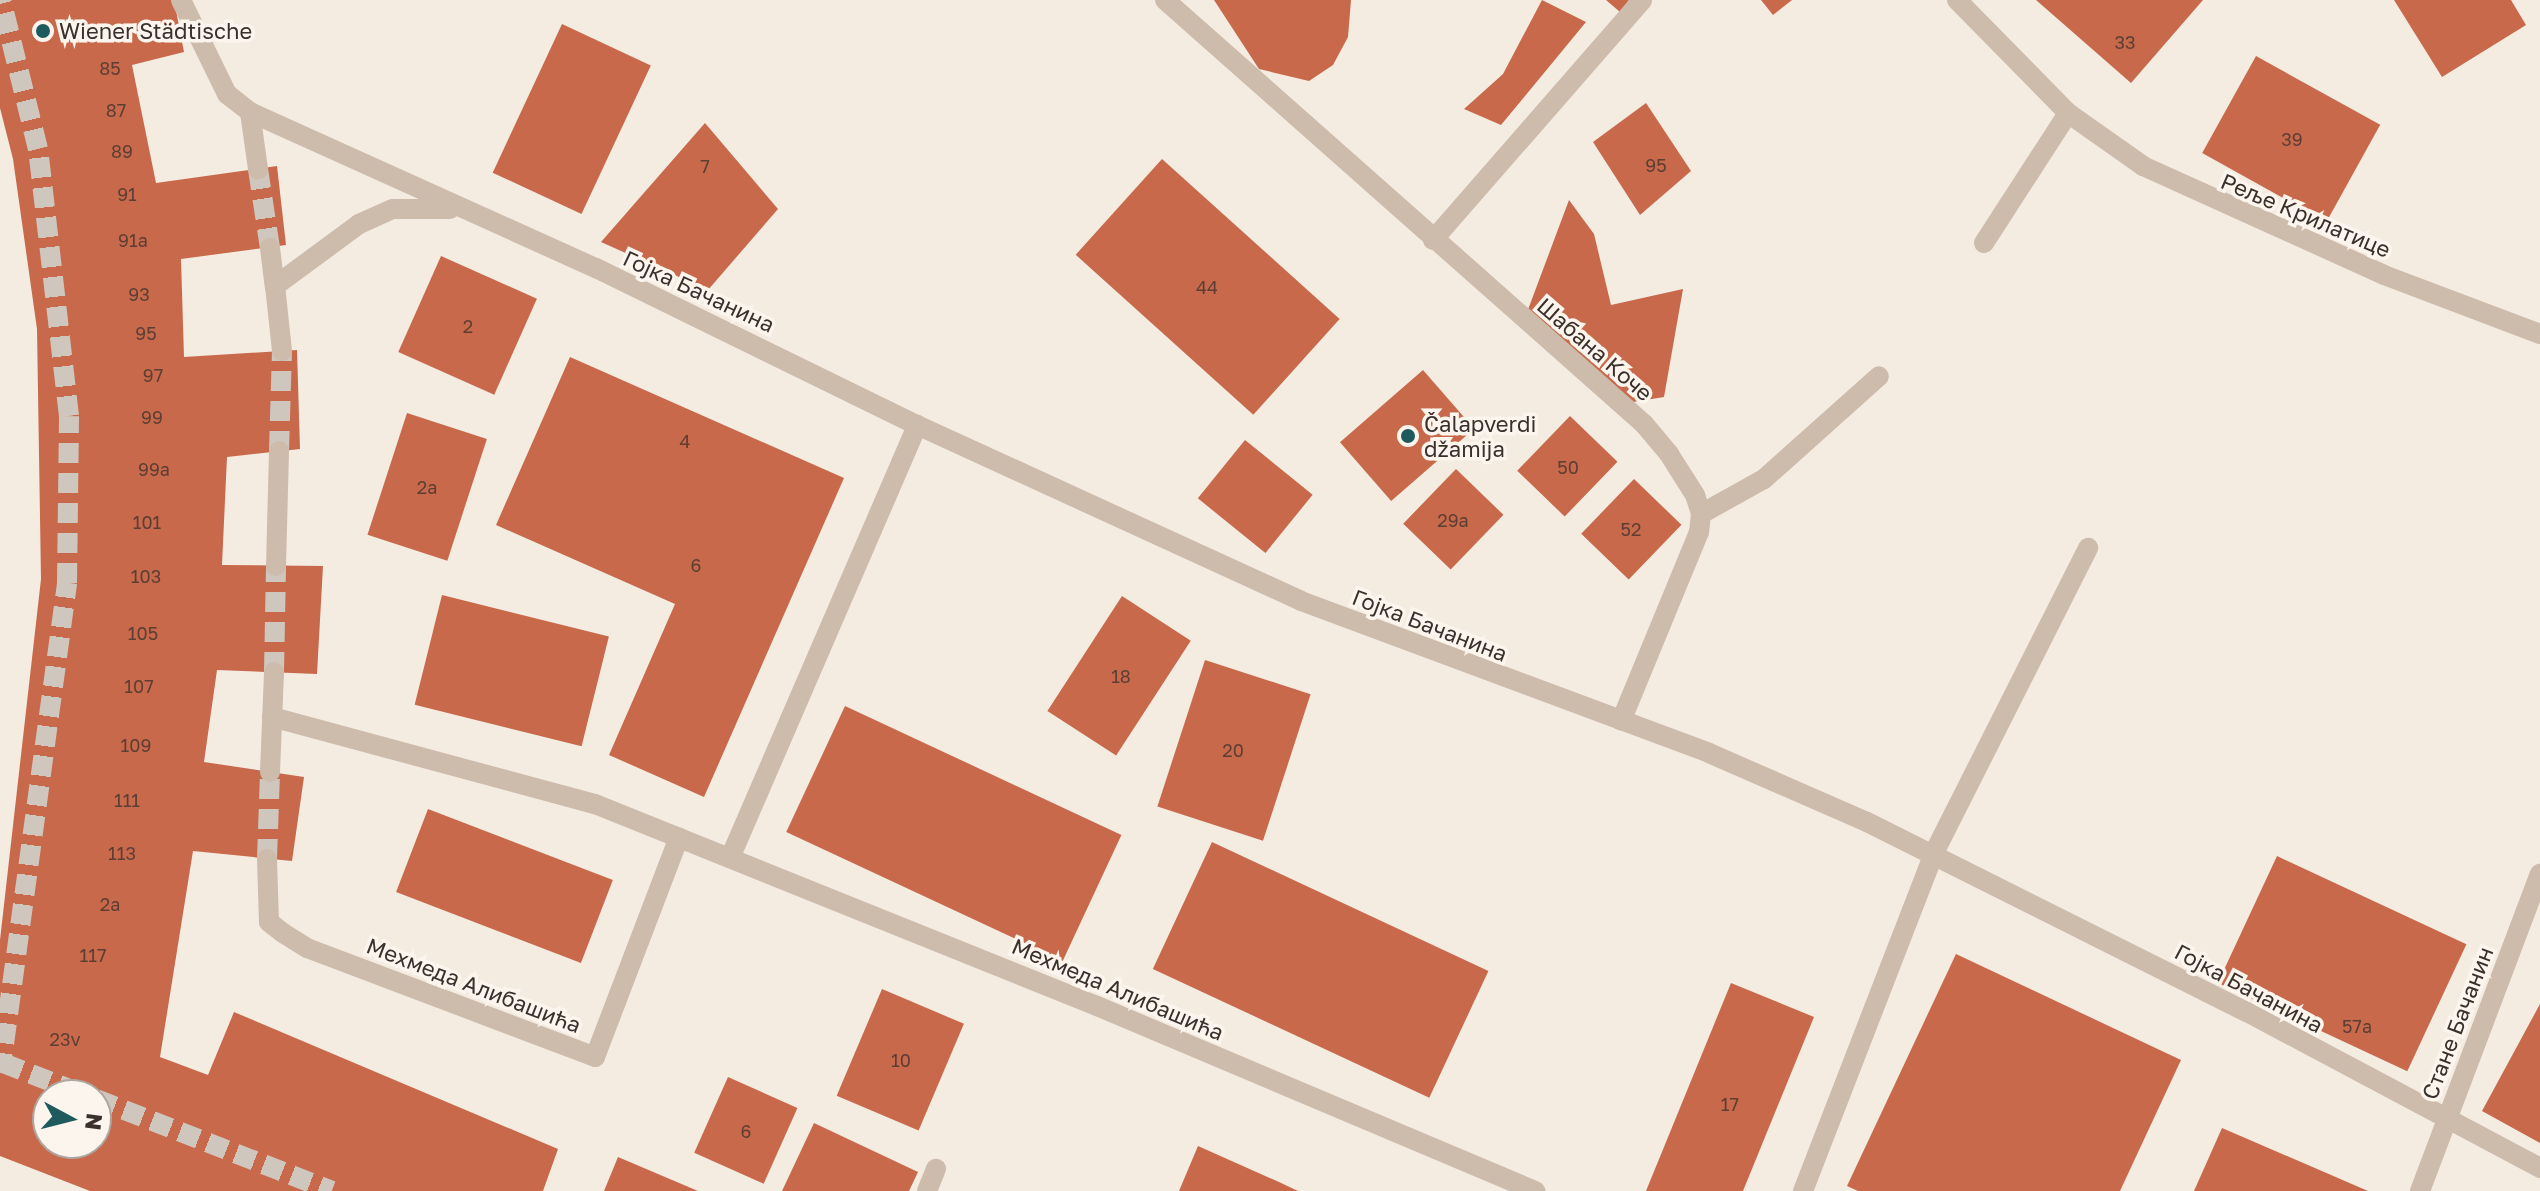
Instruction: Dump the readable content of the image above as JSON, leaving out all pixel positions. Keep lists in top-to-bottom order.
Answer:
{
  "streets": {
    "street": [
      "Реље Крилатице",
      "Гојка Бачанина",
      "Шабана Коче",
      "Мехмеда Алибашића",
      "Стане Бачанин"
    ]
  },
  "crossings": [
    ["Гојка Бачанина", "Стане Бачанин"]
  ],
  "places": ["Wiener Städtische", "Čalapverdi džamija"],
  "house_numbers": [
    "33",
    "85",
    "87",
    "39",
    "89",
    "95",
    "7",
    "91",
    "91a",
    "44",
    "93",
    "2",
    "95",
    "97",
    "99",
    "4",
    "50",
    "99a",
    "2a",
    "29a",
    "101",
    "52",
    "6",
    "103",
    "105",
    "18",
    "107",
    "109",
    "20",
    "111",
    "113",
    "2a",
    "117",
    "57a",
    "23v",
    "10",
    "17",
    "6"
  ],
  "north": "right"
}
